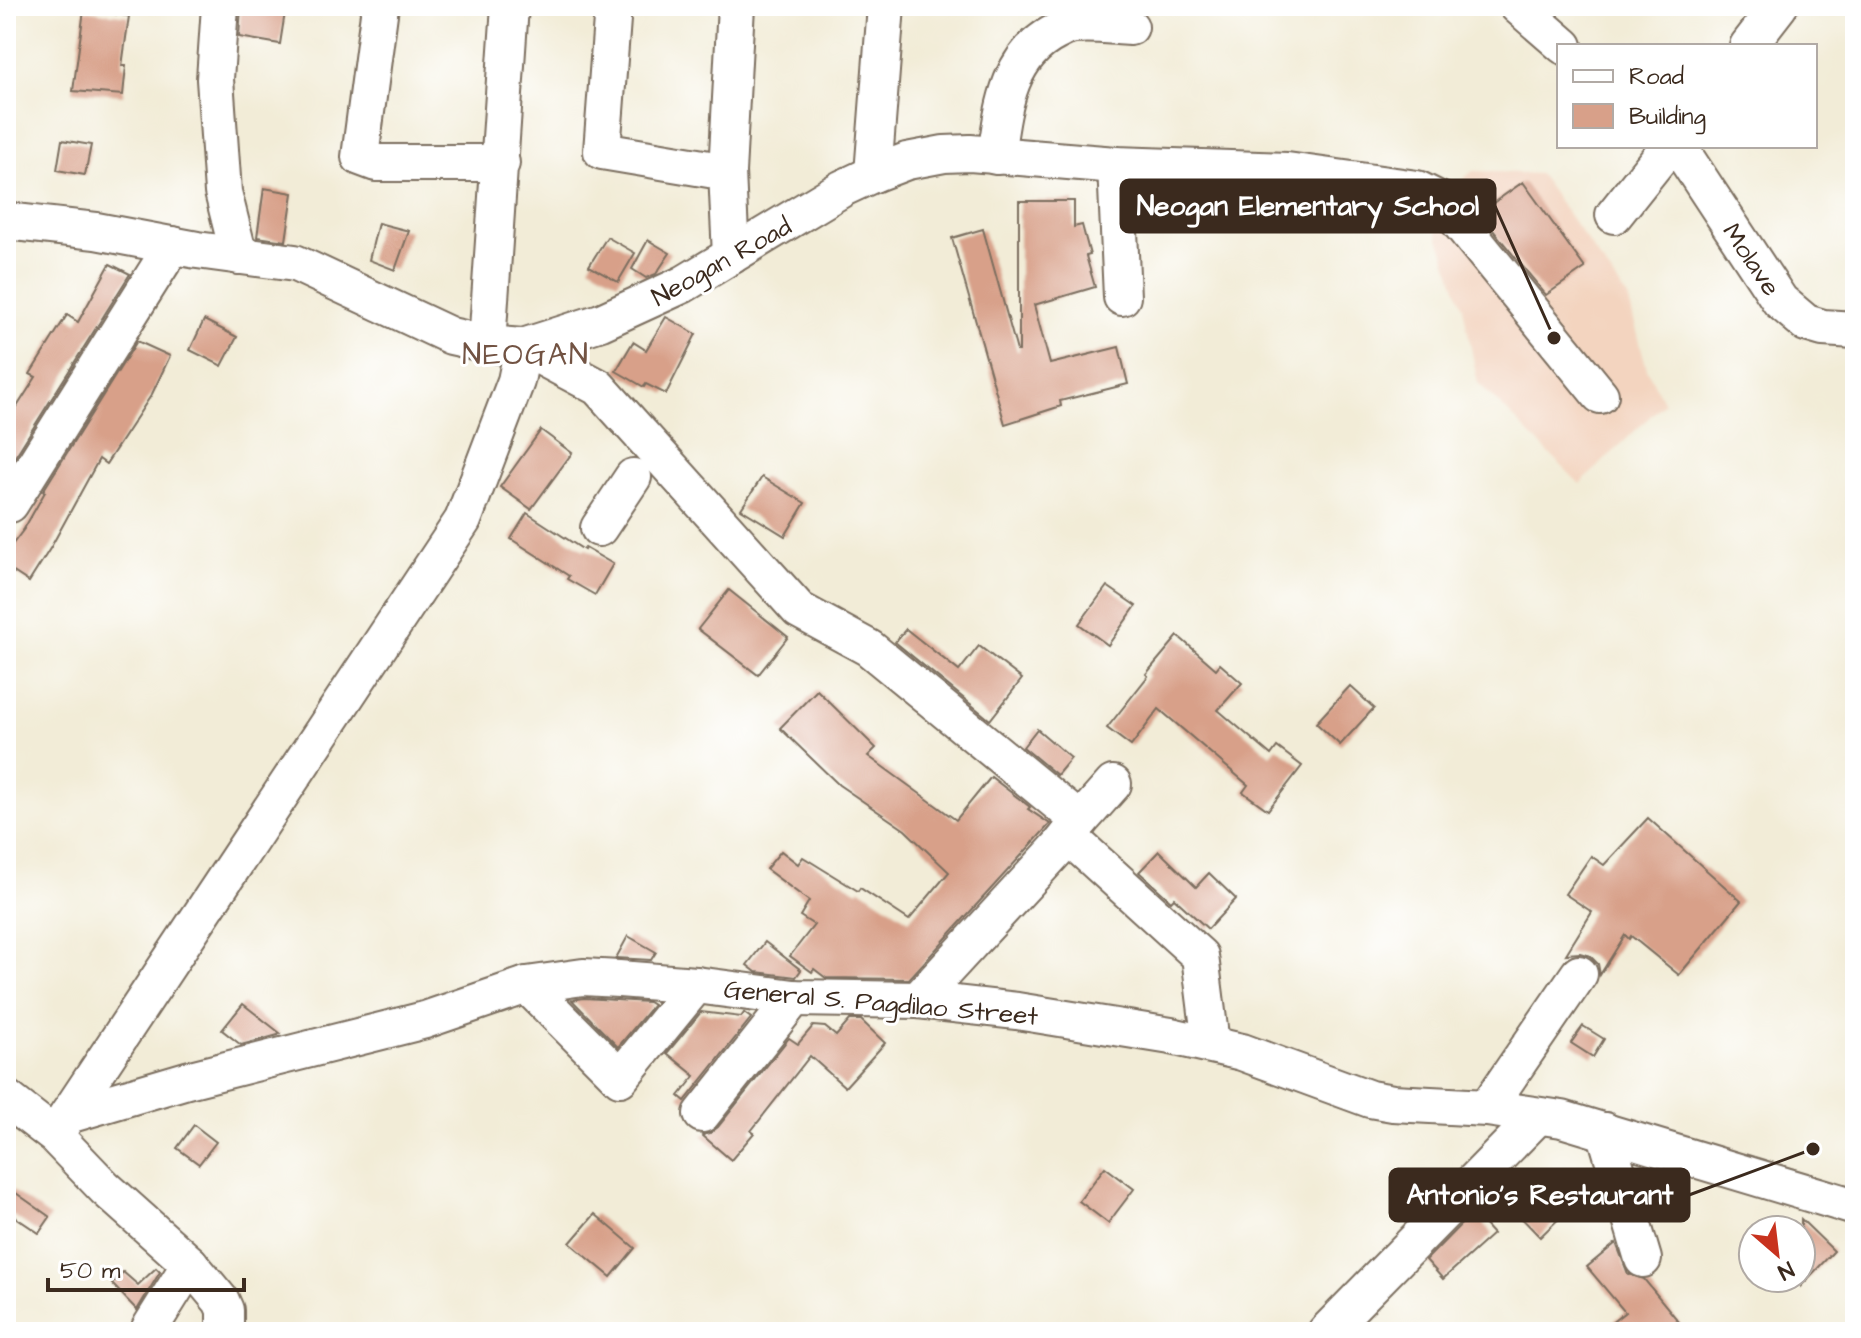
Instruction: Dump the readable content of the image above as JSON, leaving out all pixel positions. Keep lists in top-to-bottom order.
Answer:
{
  "streets": {
    "street": ["Molave", "Neogan Road", "General S. Pagdilao Street"]
  },
  "districts": ["NEOGAN"],
  "places": ["Neogan Elementary School", "Antonio's Restaurant"],
  "legend": ["Road", "Building"],
  "scale_bar": "50 m",
  "north": "bottom right"
}
